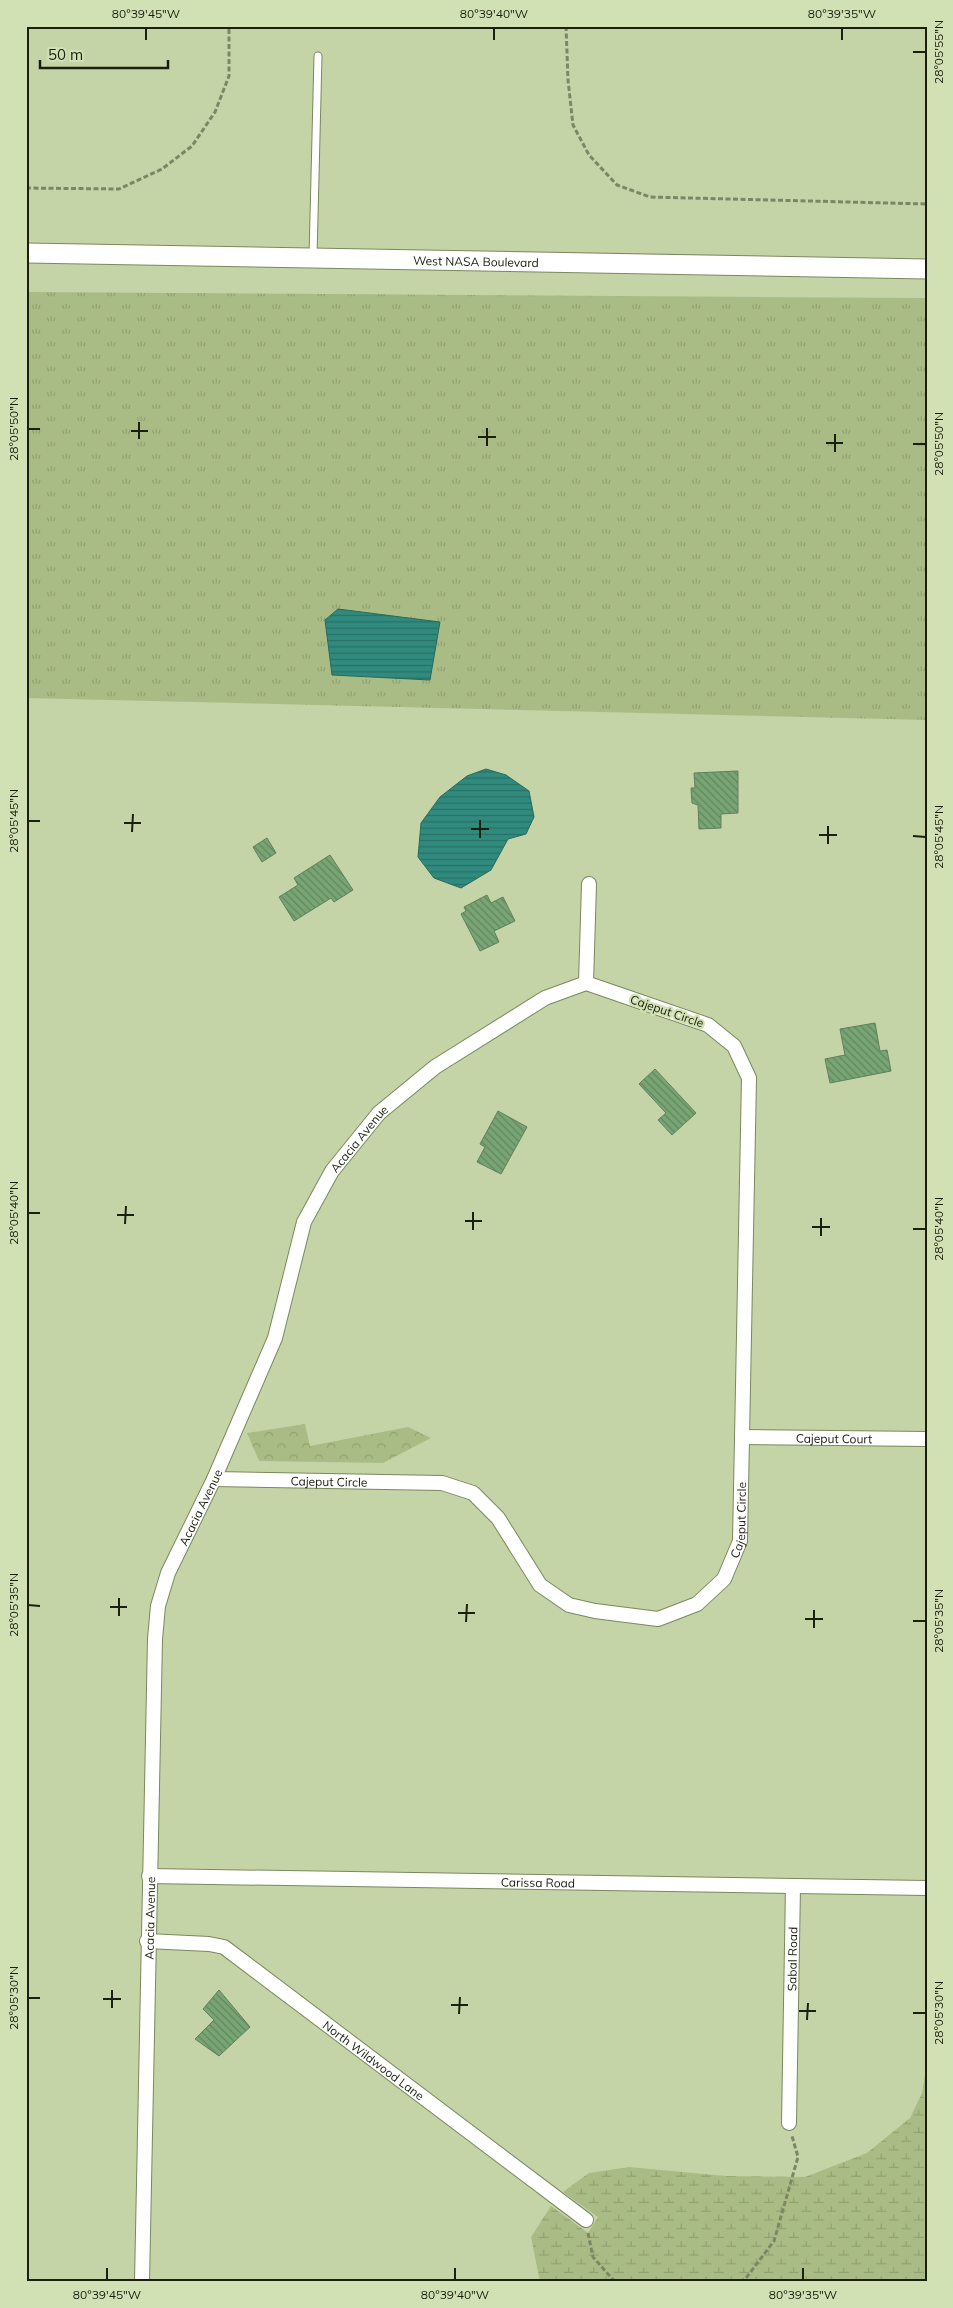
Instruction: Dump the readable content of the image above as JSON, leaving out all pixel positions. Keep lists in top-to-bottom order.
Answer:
{
  "streets": {
    "main road": ["West NASA Boulevard"],
    "street": [
      "Cajeput Circle",
      "Acacia Avenue",
      "Cajeput Court",
      "Carissa Road",
      "Sabal Road",
      "North Wildwood Lane"
    ]
  },
  "crossings": [
    ["Cajeput Circle", "Acacia Avenue"],
    ["Cajeput Circle", "Cajeput Court"],
    ["Acacia Avenue", "Carissa Road"],
    ["Acacia Avenue", "North Wildwood Lane"],
    ["Carissa Road", "Sabal Road"]
  ],
  "scale_bar": "50 m",
  "coordinates": [
    "80°39'45\"W",
    "80°39'40\"W",
    "80°39'35\"W",
    "28°05'55\"N",
    "28°05'50\"N",
    "28°05'45\"N",
    "28°05'40\"N",
    "28°05'35\"N",
    "28°05'30\"N"
  ]
}
